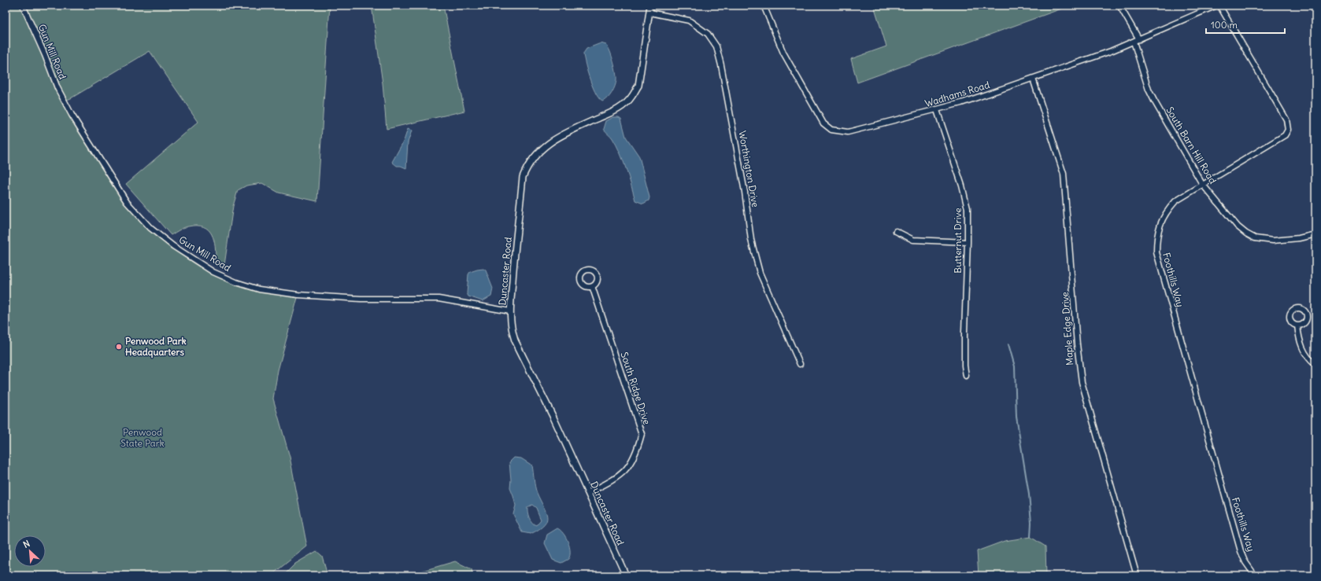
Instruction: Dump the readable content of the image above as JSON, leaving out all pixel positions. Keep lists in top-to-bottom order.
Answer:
{
  "streets": {
    "street": [
      "Gun Mill Road",
      "Wadhams Road",
      "South Barn Hill Road",
      "Worthington Drive",
      "Butternut Drive",
      "Duncaster Road",
      "Foothills Way",
      "Maple Edge Drive",
      "South Ridge Drive"
    ]
  },
  "crossings": [
    ["Gun Mill Road", "Duncaster Road"],
    ["Wadhams Road", "South Barn Hill Road"],
    ["Wadhams Road", "Butternut Drive"],
    ["Wadhams Road", "Maple Edge Drive"],
    ["South Barn Hill Road", "Foothills Way"],
    ["Worthington Drive", "Duncaster Road"],
    ["Duncaster Road", "South Ridge Drive"]
  ],
  "parks": ["Penwood State Park"],
  "places": ["Penwood Park Headquarters"],
  "scale_bar": "100 m",
  "north": "top left"
}
